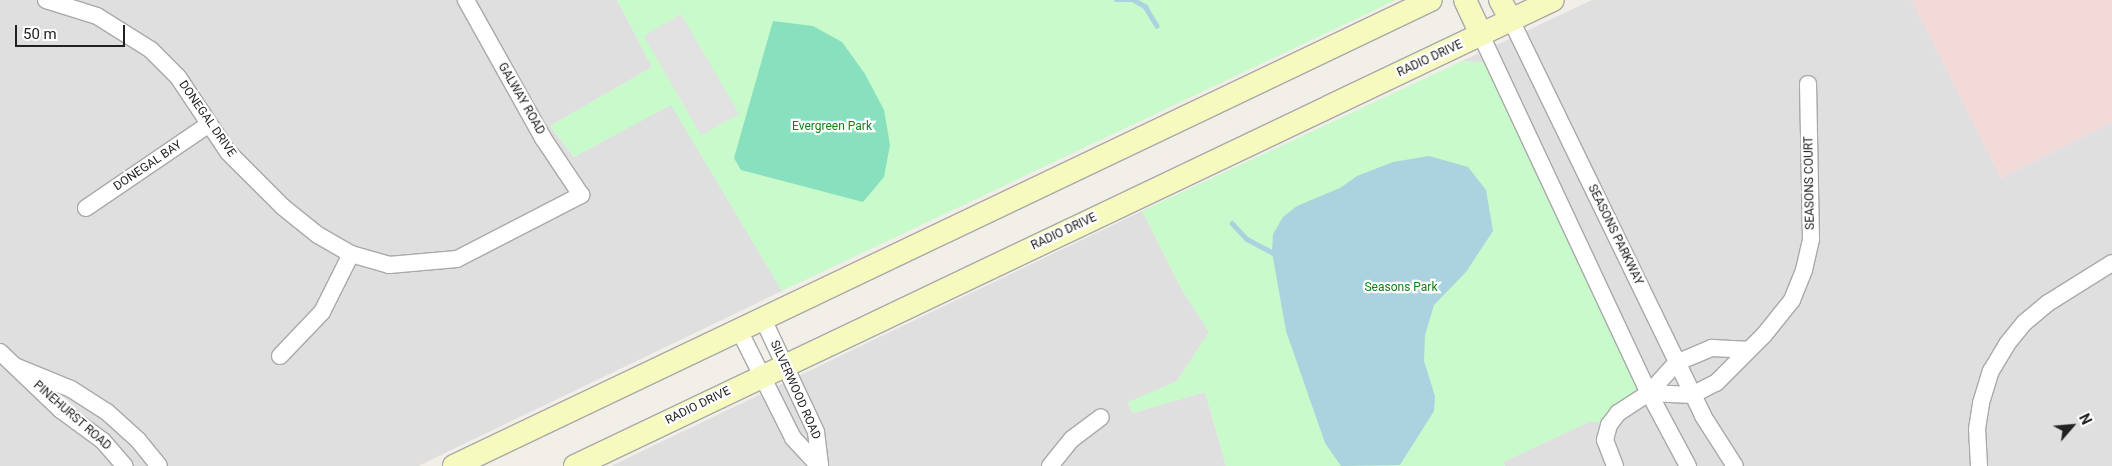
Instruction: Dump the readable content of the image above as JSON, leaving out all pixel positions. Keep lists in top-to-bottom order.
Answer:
{
  "streets": {
    "main road": ["RADIO DRIVE", "SEASONS PARKWAY"],
    "street": [
      "GALWAY ROAD",
      "DONEGAL DRIVE",
      "DONEGAL BAY",
      "SEASONS COURT",
      "SILVERWOOD ROAD",
      "PINEHURST ROAD"
    ]
  },
  "crossings": [
    ["RADIO DRIVE", "SEASONS PARKWAY"],
    ["RADIO DRIVE", "SILVERWOOD ROAD"],
    ["GALWAY ROAD", "DONEGAL DRIVE"],
    ["DONEGAL DRIVE", "DONEGAL BAY"],
    ["SEASONS COURT", "SEASONS PARKWAY"]
  ],
  "parks": ["Evergreen Park", "Seasons Park"],
  "scale_bar": "50 m",
  "north": "top right"
}
